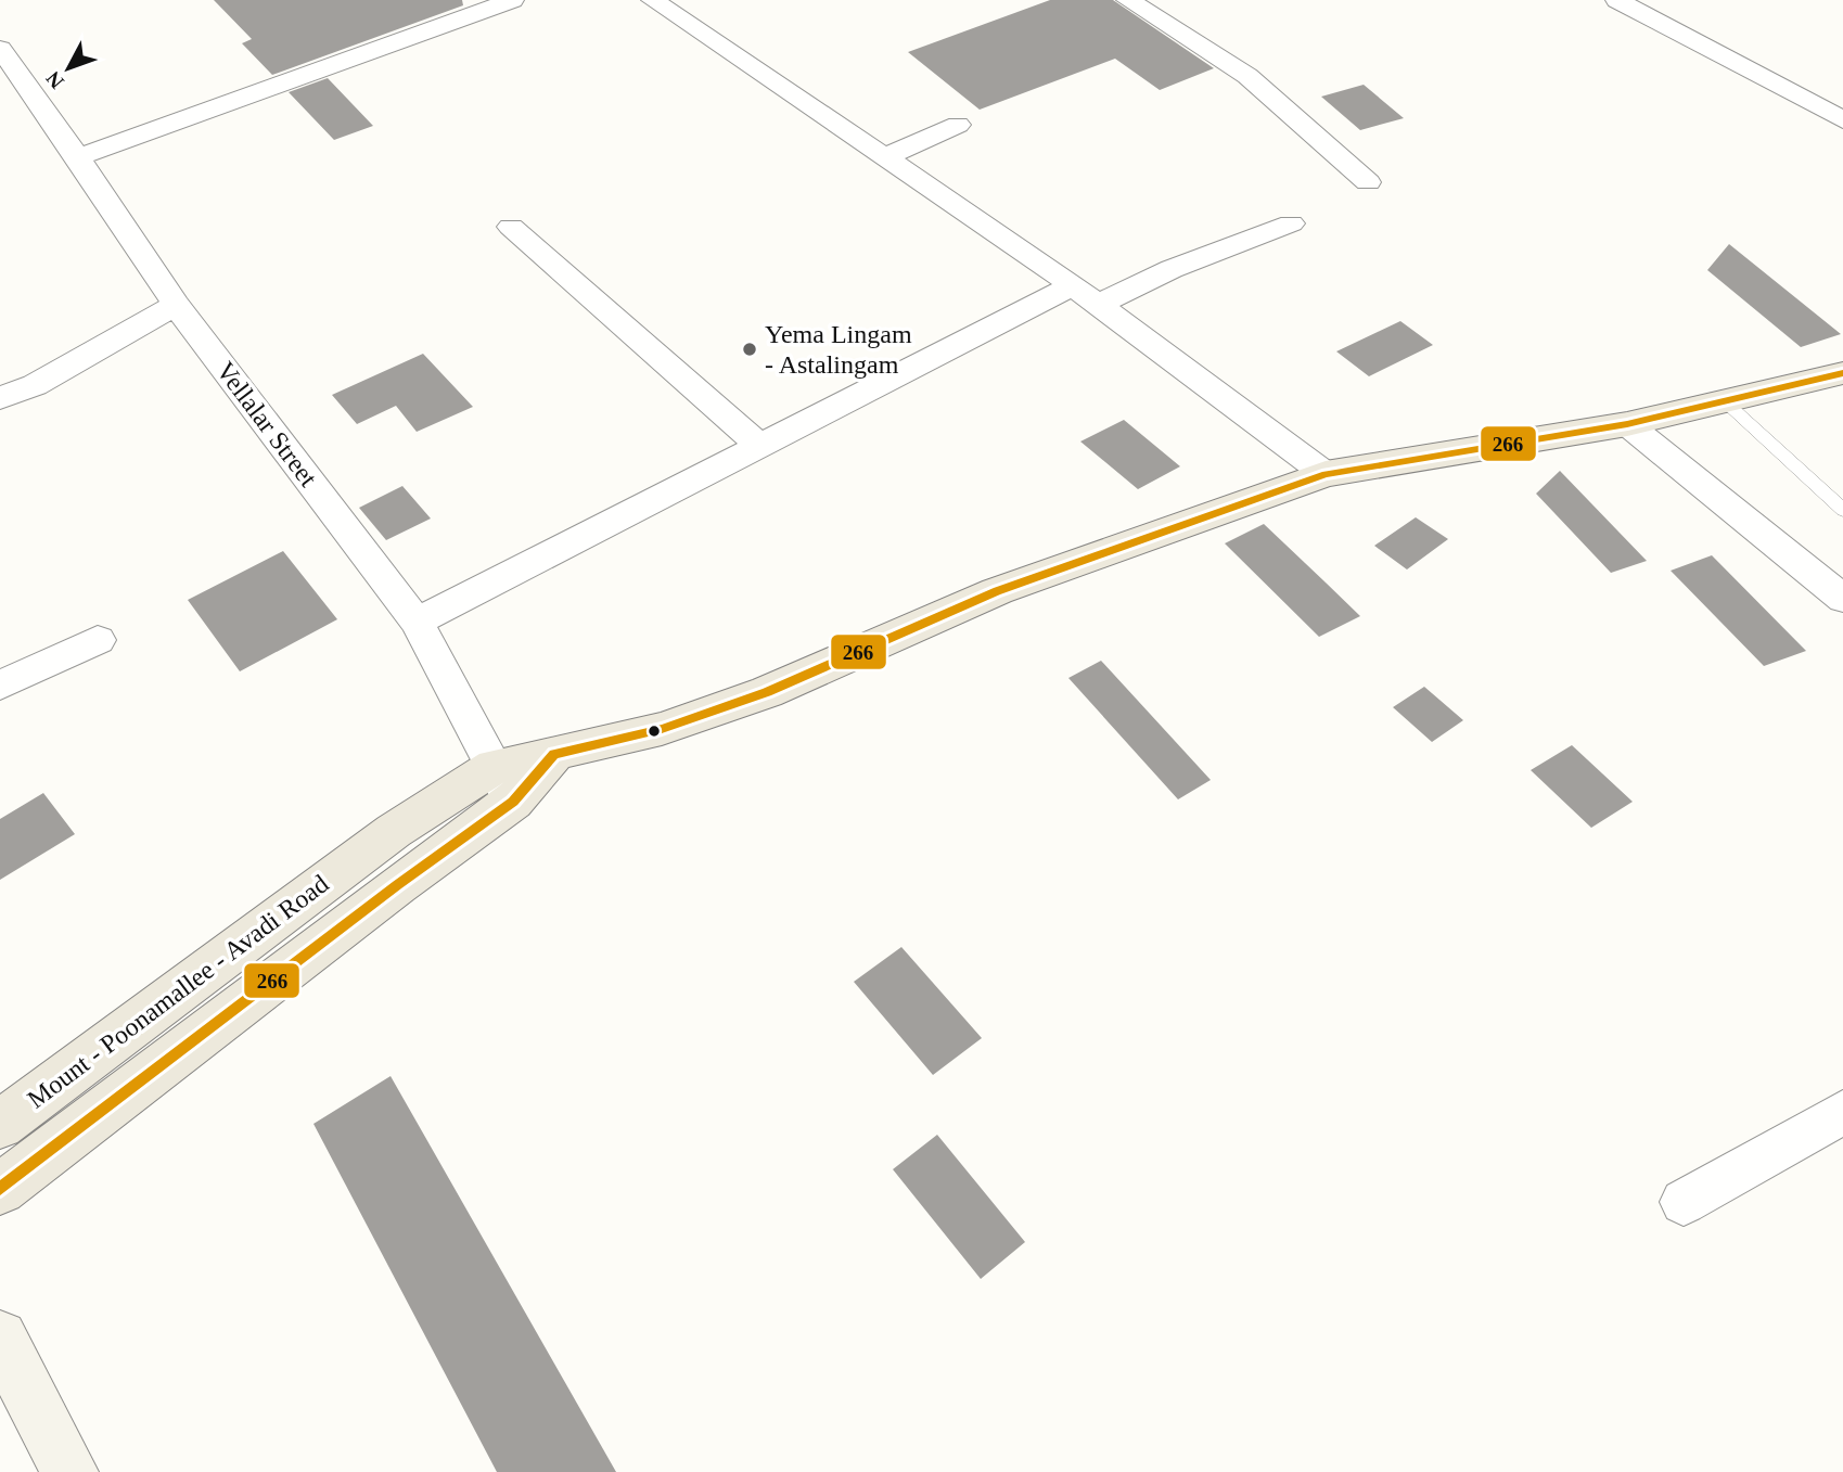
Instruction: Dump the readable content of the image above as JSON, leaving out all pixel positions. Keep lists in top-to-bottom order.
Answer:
{
  "streets": {
    "main road": ["Mount - Poonamallee - Avadi Road"],
    "street": ["Vellalar Street"]
  },
  "crossings": [
    ["Vellalar Street", "Mount - Poonamallee - Avadi Road"]
  ],
  "places": ["Yema Lingam - Astalingam"],
  "lines": ["transit line 266"],
  "north": "bottom left"
}
